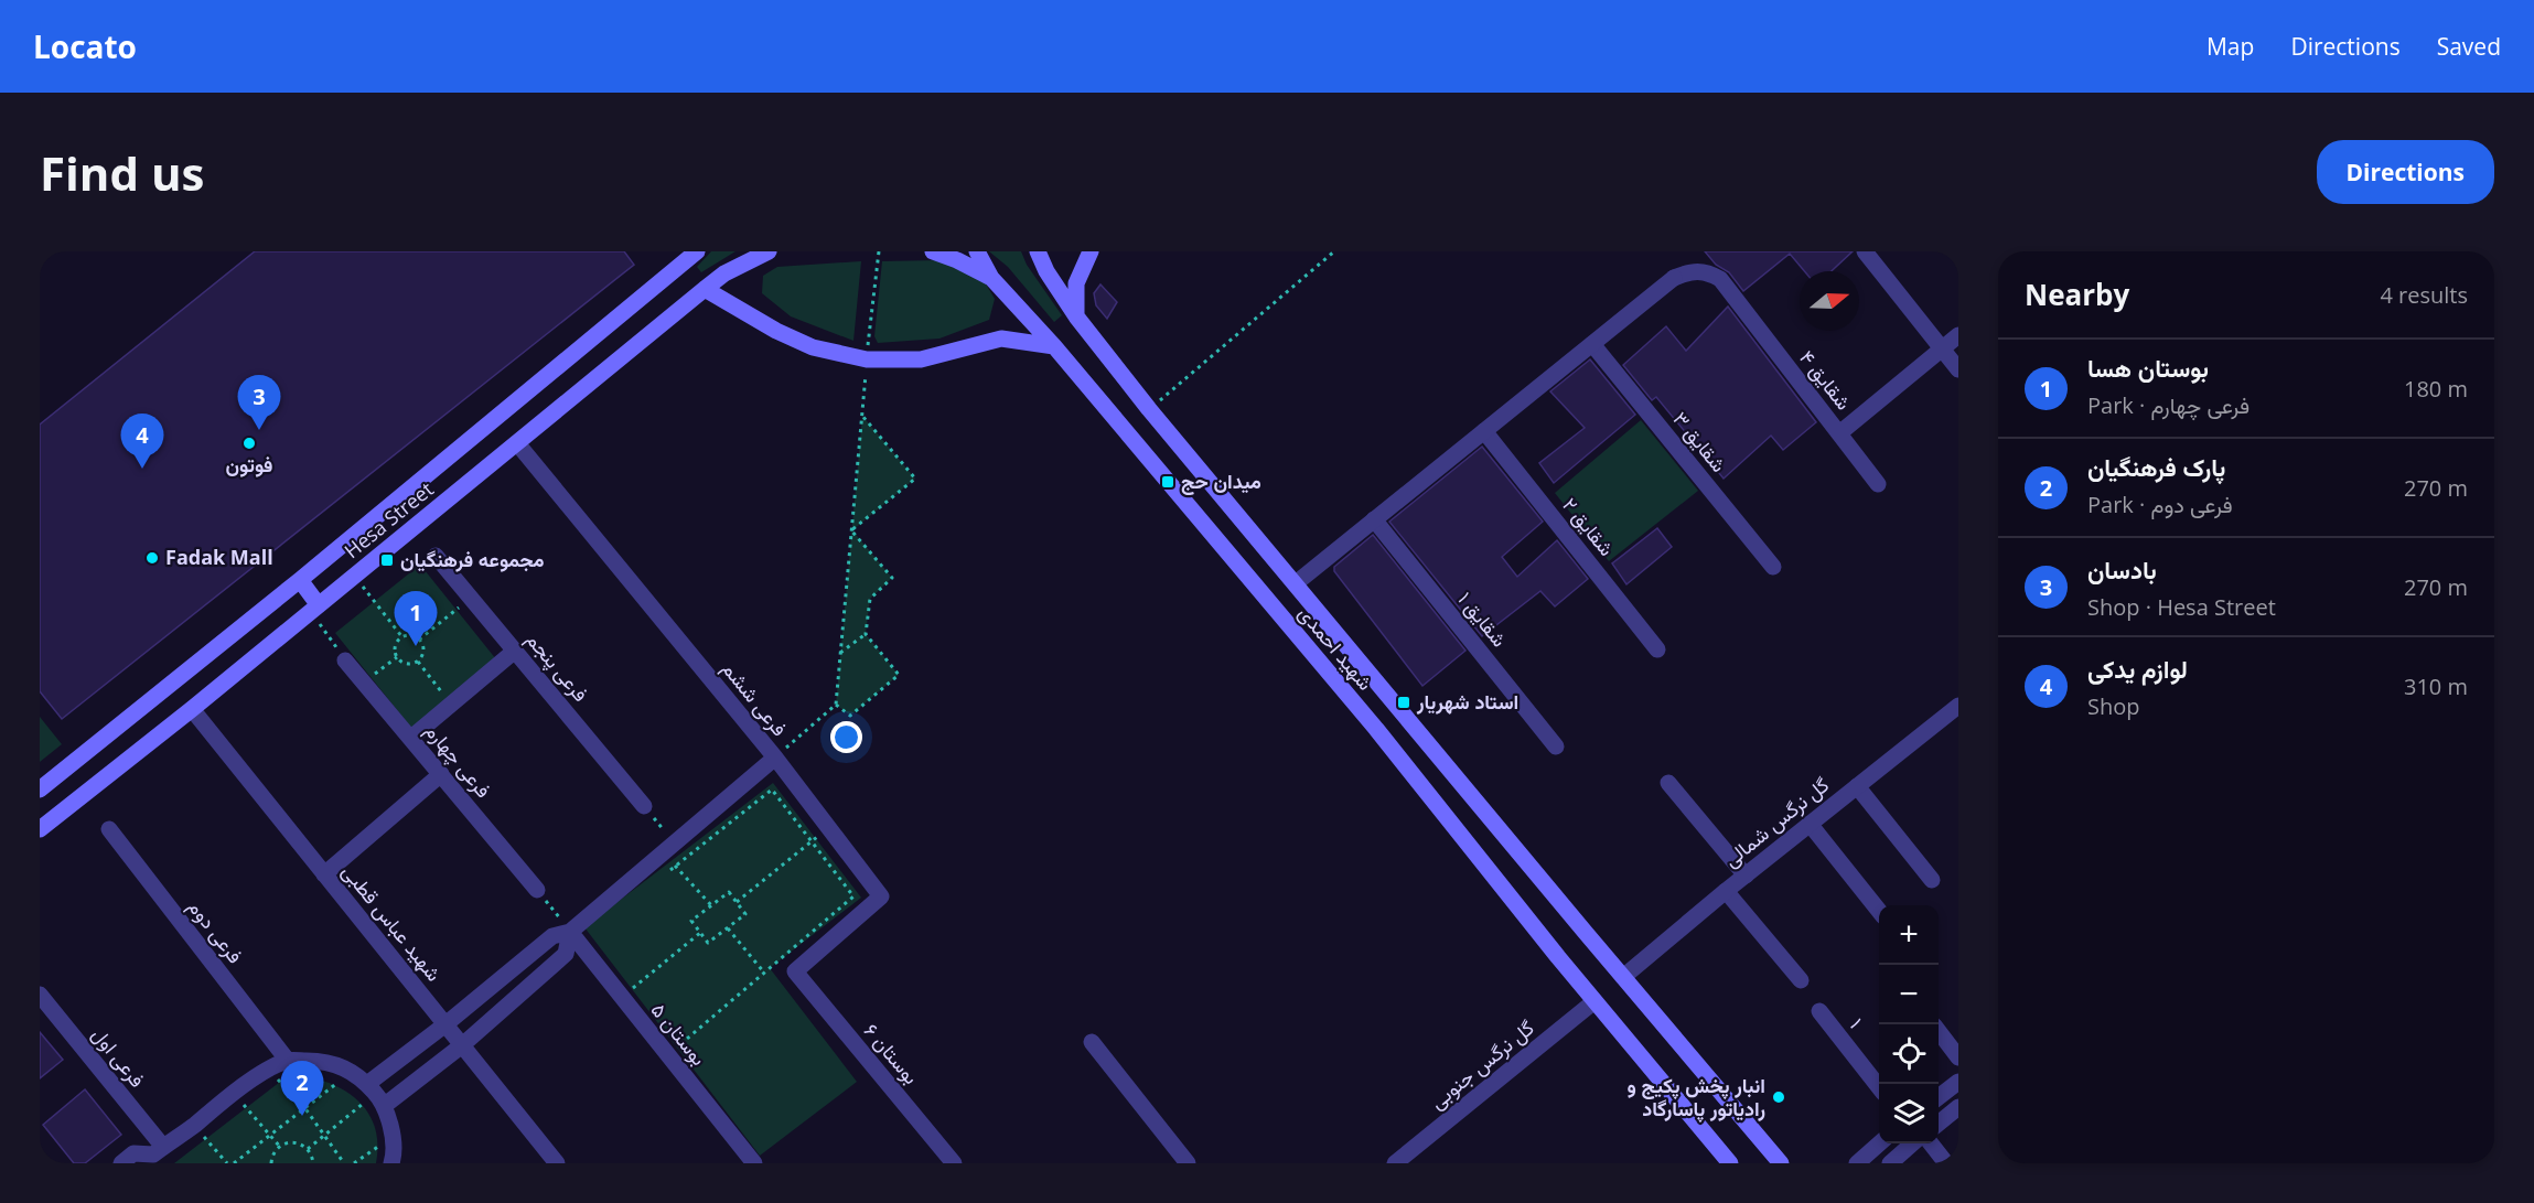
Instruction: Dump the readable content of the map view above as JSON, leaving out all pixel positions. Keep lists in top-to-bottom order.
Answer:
{
  "streets": {
    "main road": ["Hesa Street", "شهید احمدی"],
    "street": [
      "شقایق ۴",
      "شقایق ۳",
      "شقایق ۲",
      "شقایق ۱",
      "فرعی پنجم",
      "فرعی ششم",
      "فرعی چهارم",
      "گل نرگس شمالی",
      "شهید عباس قطبی",
      "فرعی دوم",
      "۱",
      "بوستان ۵",
      "بوستان ۶",
      "فرعی اول",
      "گل نرگس جنوبی"
    ]
  },
  "crossings": [
    ["شقایق ۴", "شقایق ۳"],
    ["Hesa Street", "فرعی ششم"],
    ["Hesa Street", "شهید عباس قطبی"],
    ["شهید احمدی", "گل نرگس شمالی"],
    ["شهید احمدی", "گل نرگس جنوبی"],
    ["فرعی ششم", "بوستان ۶"]
  ],
  "places": {
    "other": ["فوتون", "Fadak Mall", "انبار پخش پکیج و رادیاتور پاسارگاد"],
    "transit": ["میدان حج", "مجموعه فرهنگیان", "استاد شهریار"]
  },
  "north": "right",
  "page": {
    "header": "Locato",
    "nav": ["Map", "Directions", "Saved"],
    "buttons": "Directions",
    "title": "Find us",
    "heading": ["Nearby", "4 results"],
    "list": [
      {
        "mark": "1",
        "name": "بوستان هسا",
        "note": "Park · فرعی چهارم",
        "value": "180 m"
      },
      {
        "mark": "2",
        "name": "پارک فرهنگیان",
        "note": "Park · فرعی دوم",
        "value": "270 m"
      },
      {
        "mark": "3",
        "name": "بادسان",
        "note": "Shop · Hesa Street",
        "value": "270 m"
      },
      {
        "mark": "4",
        "name": "لوازم یدکی",
        "note": "Shop",
        "value": "310 m"
      }
    ],
    "pins": [
      "3",
      "4",
      "1",
      "2"
    ],
    "map_buttons": ["+", "−"]
  }
}
